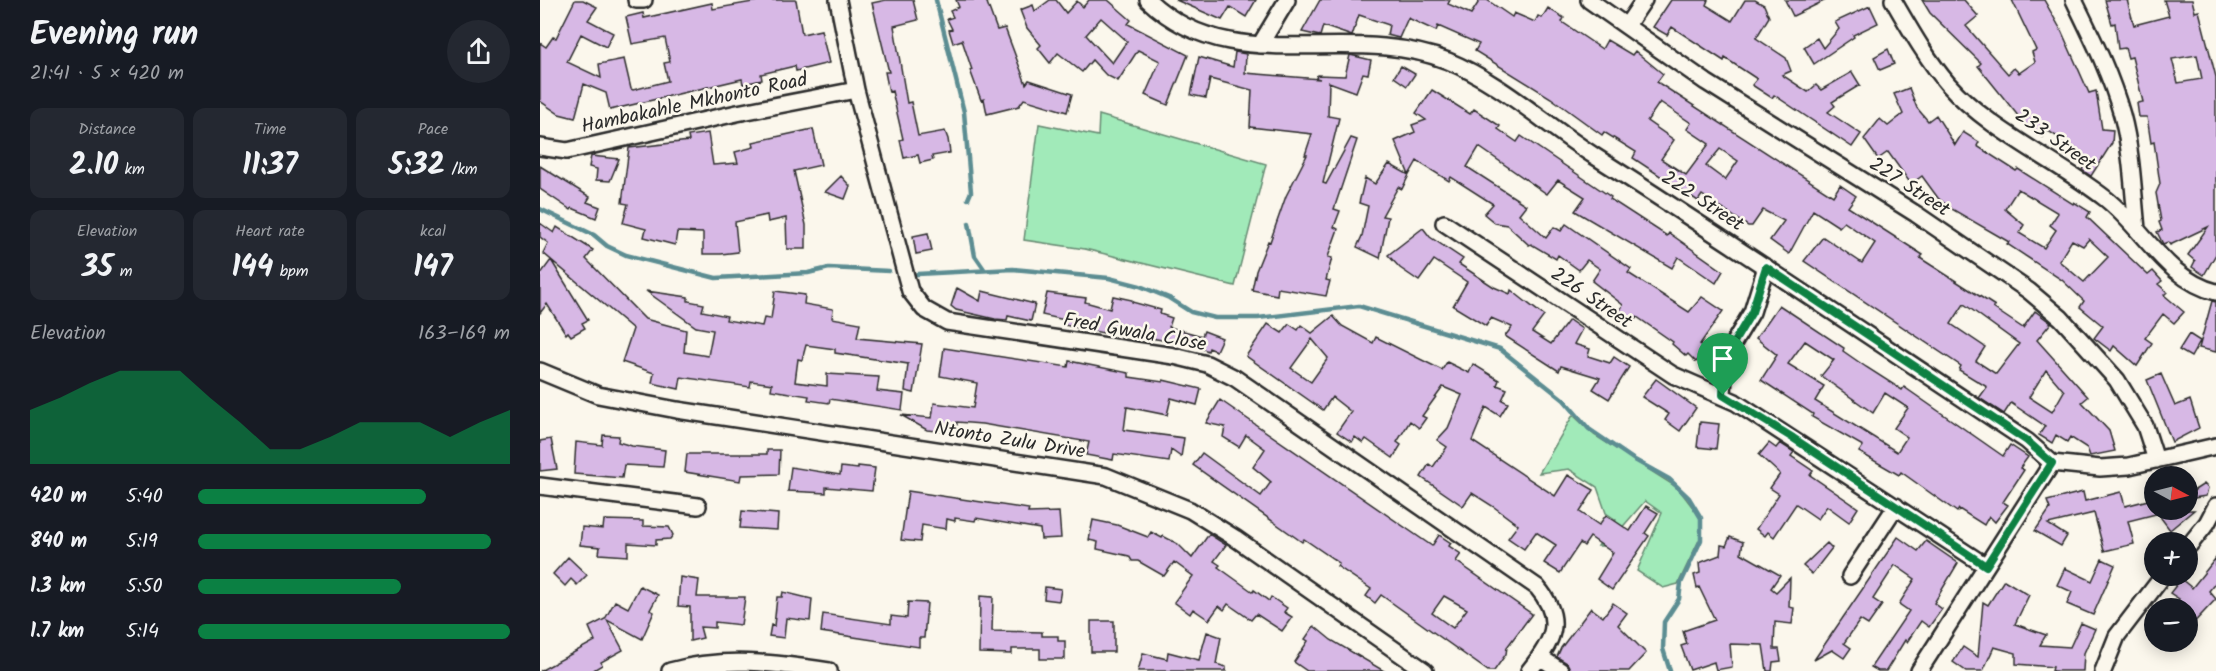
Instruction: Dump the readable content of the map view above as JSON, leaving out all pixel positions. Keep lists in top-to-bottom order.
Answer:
{
  "streets": {
    "street": [
      "Hambakahle Mkhonto Road",
      "233 Street",
      "227 Street",
      "222 Street",
      "226 Street",
      "Fred Gwala Close",
      "Ntonto Zulu Drive"
    ]
  },
  "crossings": [
    ["Hambakahle Mkhonto Road", "Fred Gwala Close"]
  ],
  "north": "right",
  "page": {
    "heading": ["Evening run", "21:41 · 5 × 420 m"],
    "stats": [
      ["Distance", "2.10 km"],
      ["Time", "11:37"],
      ["Pace", "5:32 /km"],
      ["Elevation", "35 m"],
      ["Heart rate", "144 bpm"],
      ["kcal", "147"]
    ],
    "chart": ["Elevation", "163–169 m"],
    "map_buttons": ["+", "−"],
    "list": [
      {
        "name": "420 m",
        "note": "5:40"
      },
      {
        "name": "840 m",
        "note": "5:19"
      },
      {
        "name": "1.3 km",
        "note": "5:50"
      },
      {
        "name": "1.7 km",
        "note": "5:14"
      }
    ]
  }
}
